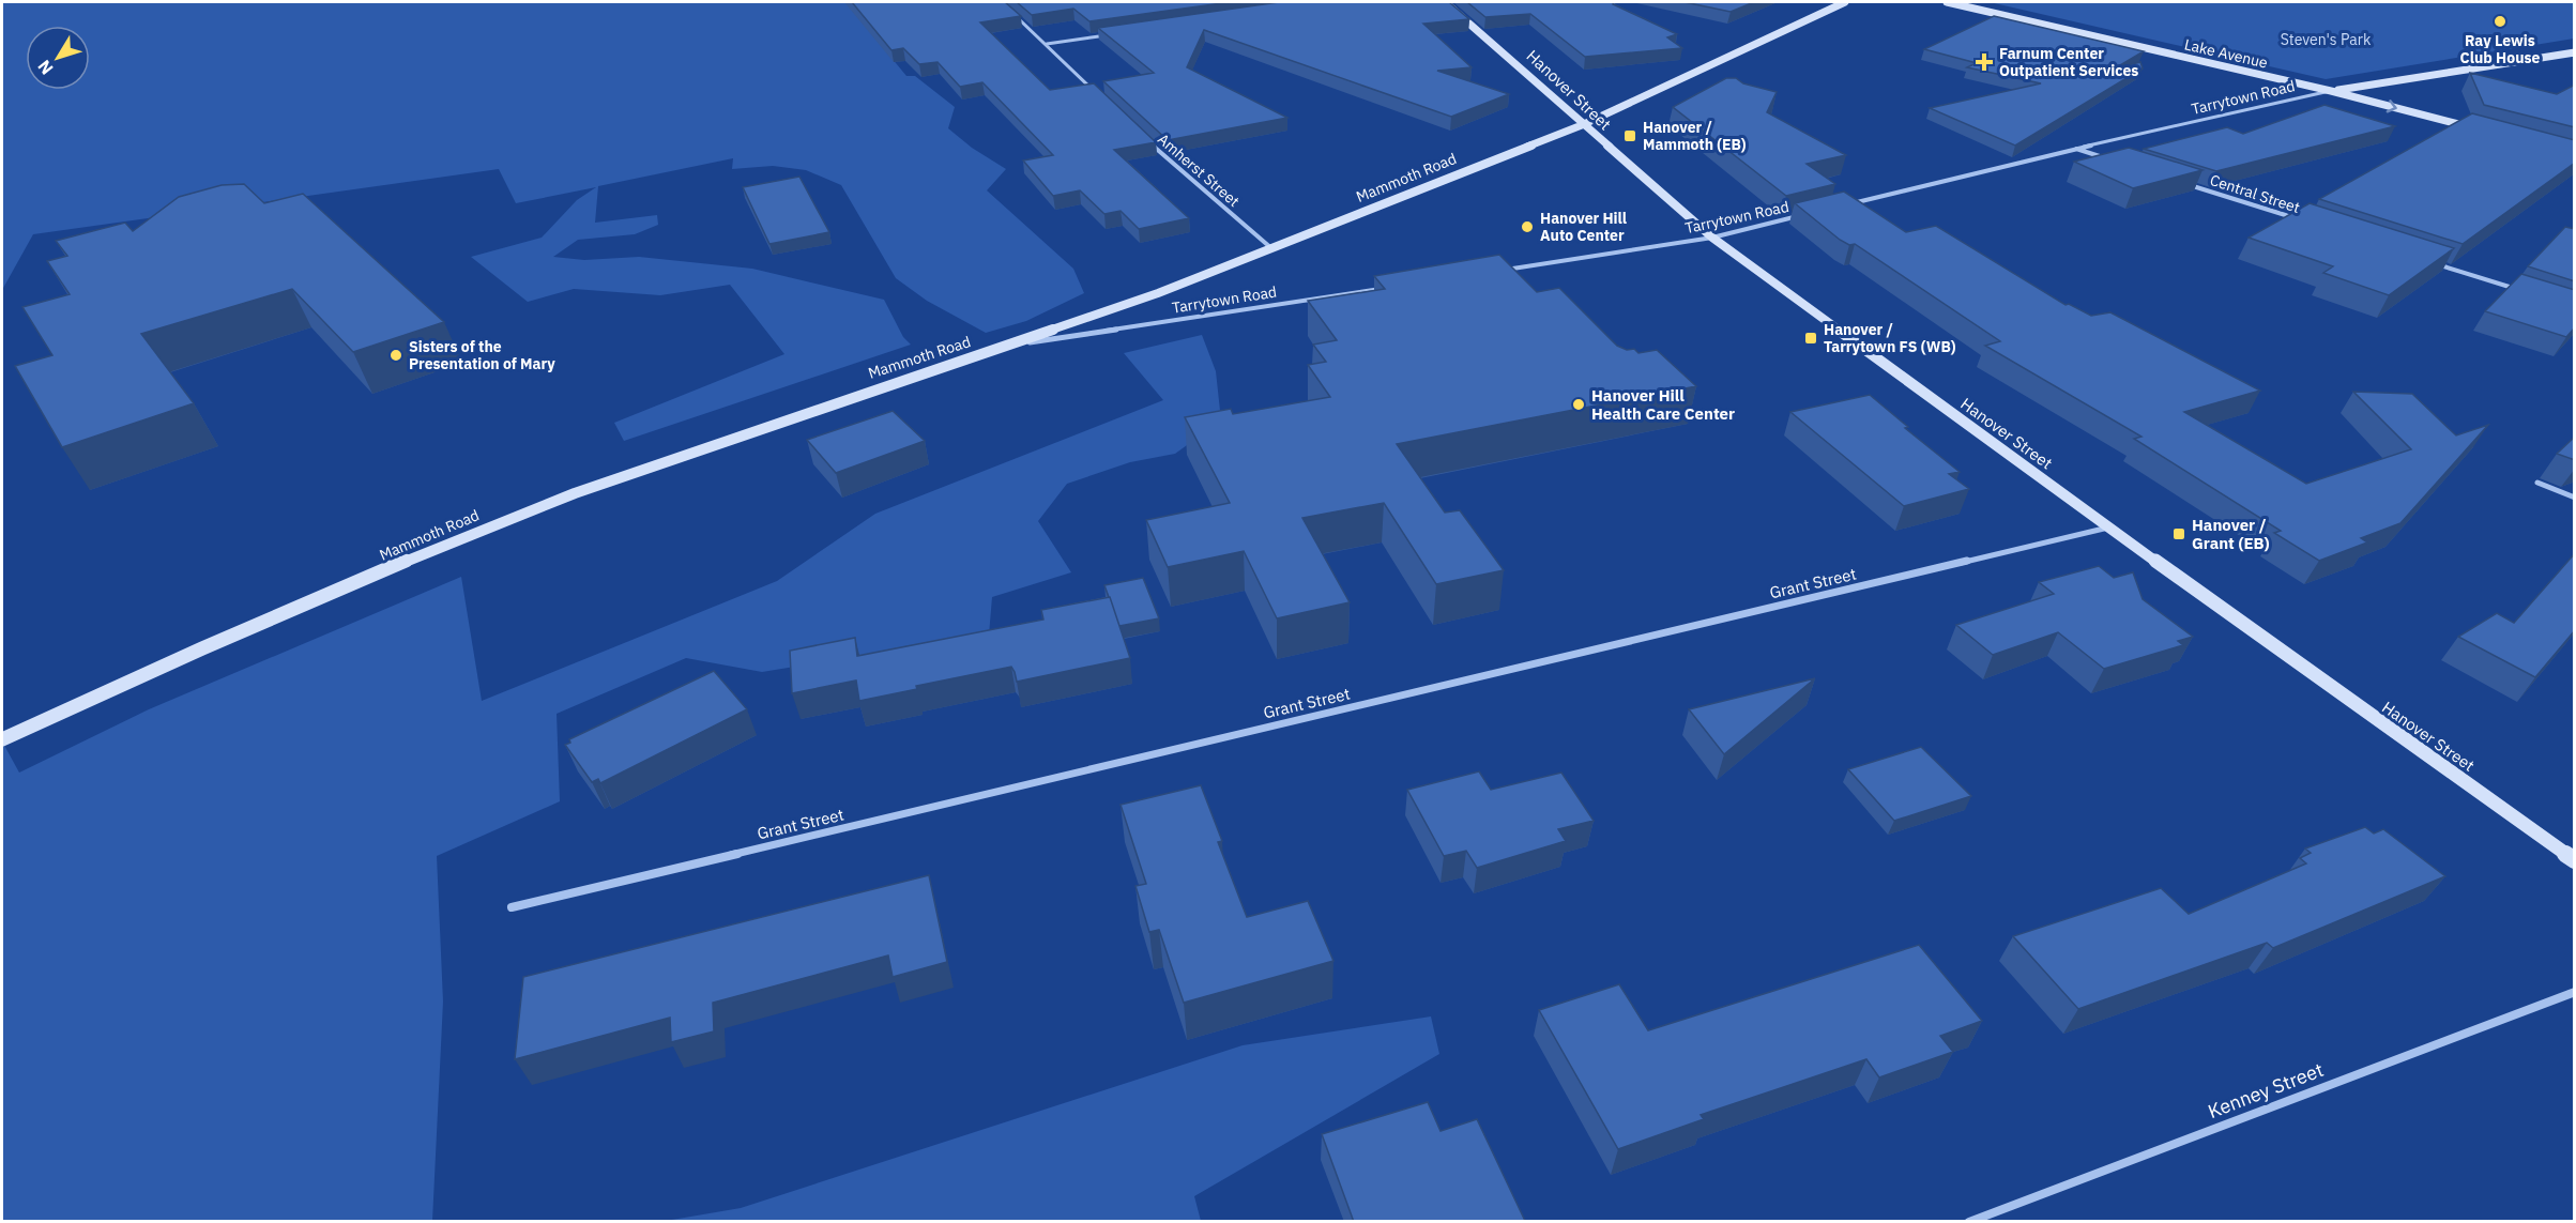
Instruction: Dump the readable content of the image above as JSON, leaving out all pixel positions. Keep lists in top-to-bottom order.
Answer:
{
  "streets": {
    "main road": [
      "Lake Avenue",
      "Hanover Street",
      "Tarrytown Road",
      "Mammoth Road"
    ],
    "street": [
      "Amherst Street",
      "Central Street",
      "Grant Street",
      "Kenney Street"
    ]
  },
  "crossings": [
    ["Lake Avenue", "Tarrytown Road"],
    ["Hanover Street", "Tarrytown Road"],
    ["Hanover Street", "Mammoth Road"],
    ["Hanover Street", "Grant Street"],
    ["Tarrytown Road", "Mammoth Road"],
    ["Amherst Street", "Mammoth Road"]
  ],
  "parks": ["Steven's Park"],
  "places": {
    "other": [
      "Ray Lewis Club House",
      "Hanover Hill Auto Center",
      "Sisters of the Presentation of Mary",
      "Hanover Hill Health Care Center"
    ],
    "health": ["Farnum Center Outpatient Services"],
    "transit": ["Hanover / Mammoth (EB)", "Hanover / Tarrytown FS (WB)", "Hanover / Grant (EB)"]
  },
  "north": "bottom left"
}
